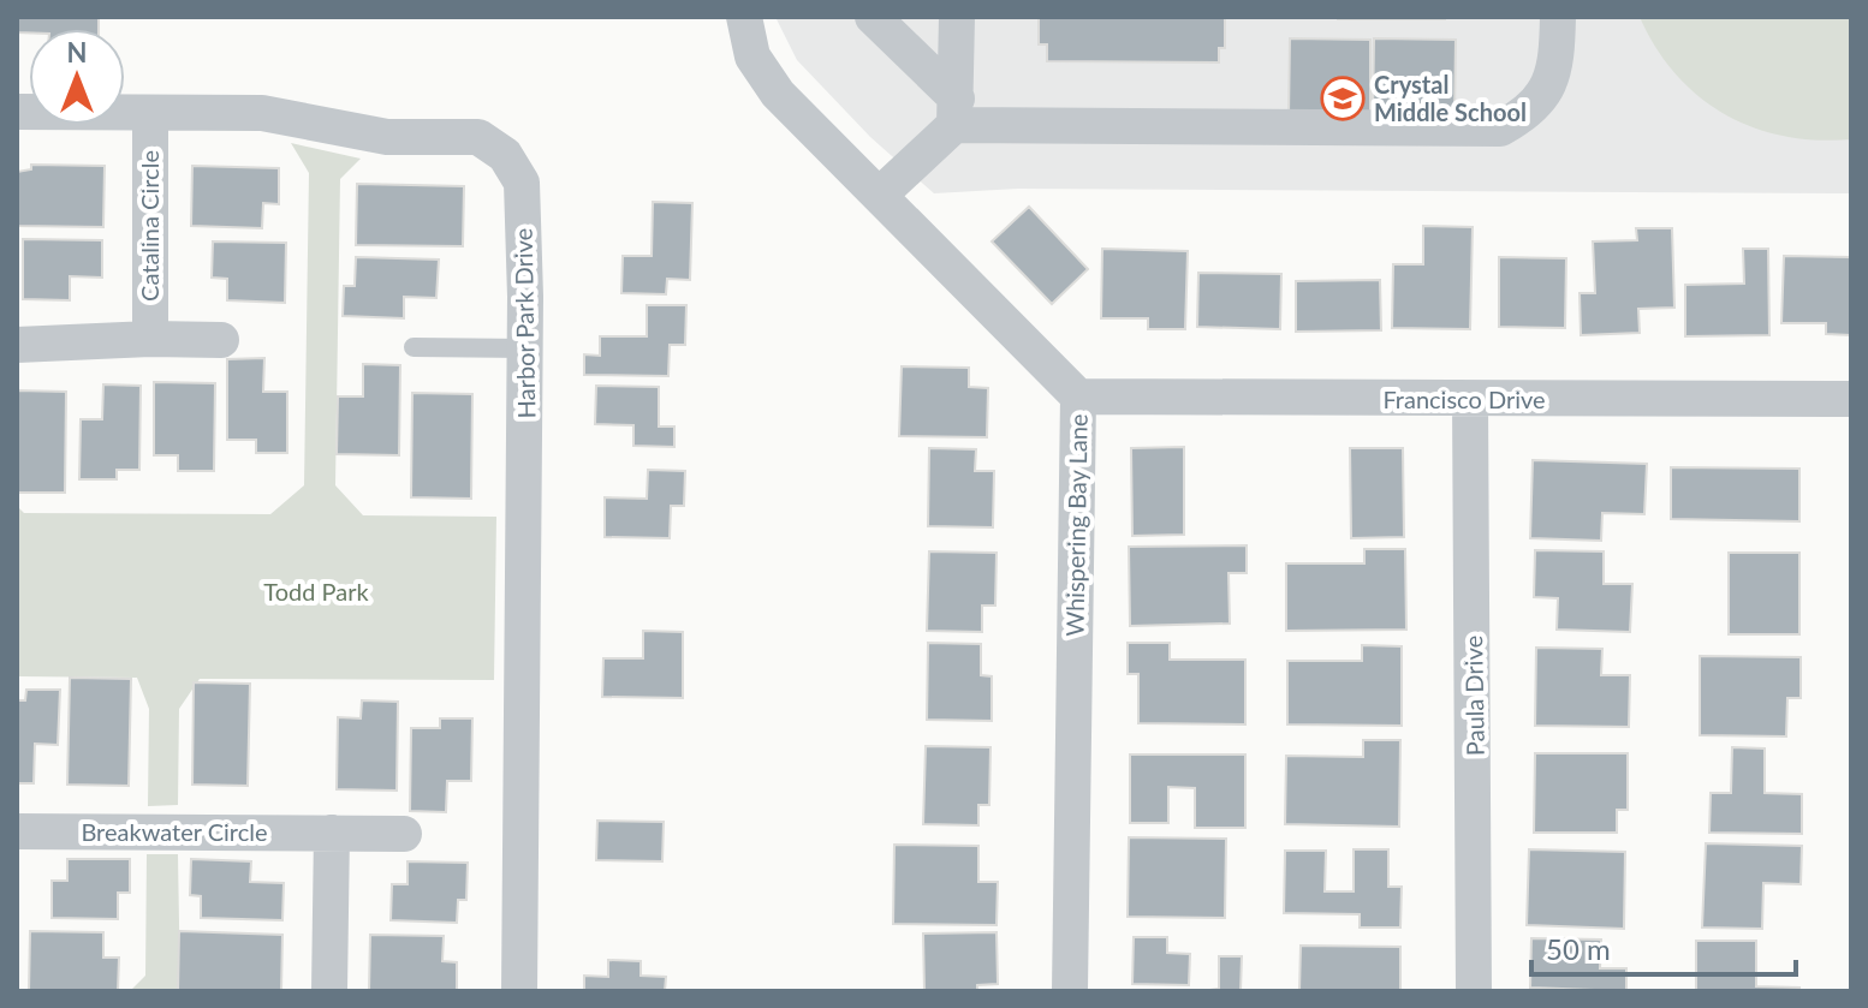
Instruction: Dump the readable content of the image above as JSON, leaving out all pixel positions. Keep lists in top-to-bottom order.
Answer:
{
  "streets": {
    "street": [
      "Catalina Circle",
      "Harbor Park Drive",
      "Francisco Drive",
      "Whispering Bay Lane",
      "Paula Drive",
      "Breakwater Circle"
    ]
  },
  "crossings": [
    ["Catalina Circle", "Harbor Park Drive"],
    ["Francisco Drive", "Whispering Bay Lane"],
    ["Francisco Drive", "Paula Drive"]
  ],
  "parks": ["Todd Park"],
  "places": {
    "school or university": ["Crystal Middle School"]
  },
  "scale_bar": "50 m",
  "north": "top"
}
